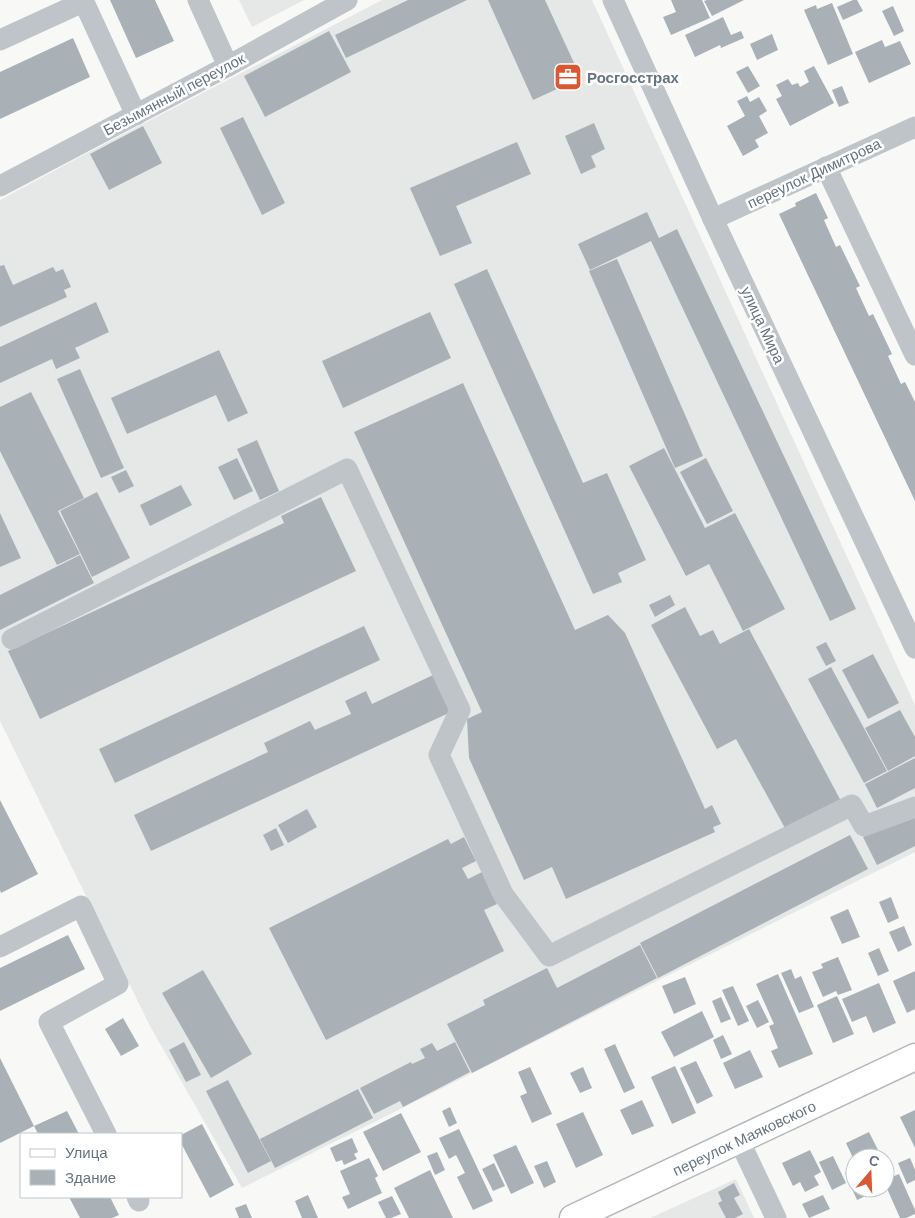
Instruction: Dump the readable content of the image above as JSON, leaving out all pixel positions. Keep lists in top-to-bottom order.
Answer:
{
  "streets": {
    "main road": ["переулок Маяковского"],
    "street": ["Безымянный переулок", "переулок Димитрова", "улица Мира"]
  },
  "crossings": [
    ["переулок Димитрова", "улица Мира"]
  ],
  "places": {
    "office": ["Росгосстрах"]
  },
  "legend": ["Улица", "Здание"],
  "north": "top"
}
